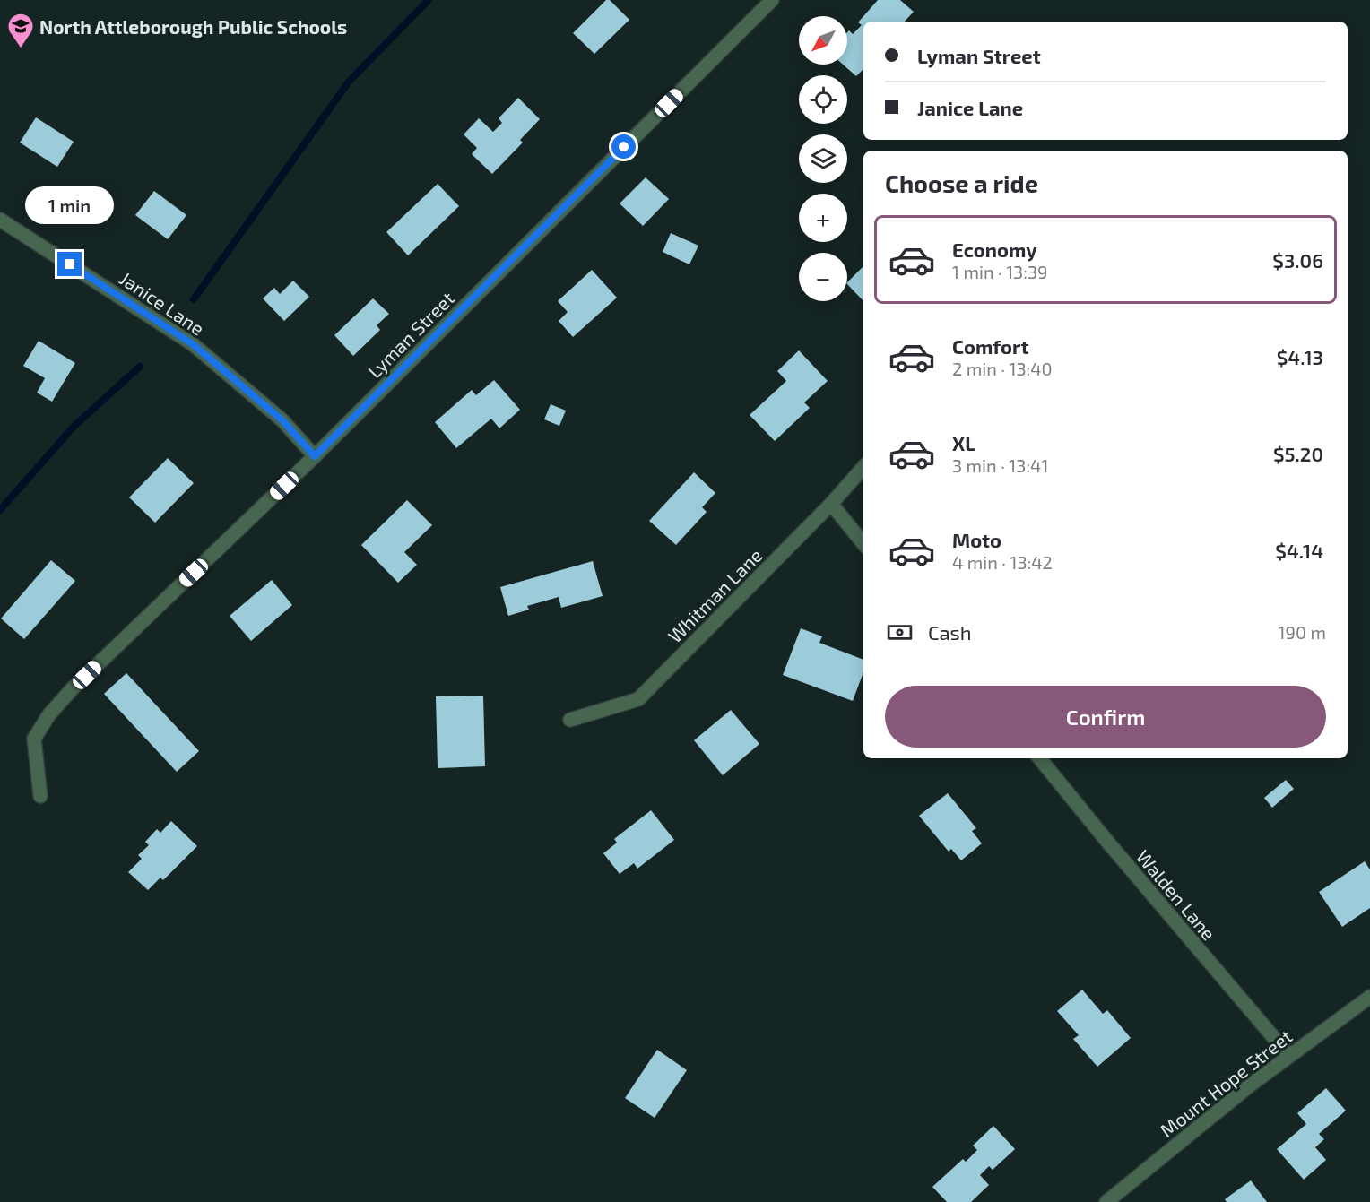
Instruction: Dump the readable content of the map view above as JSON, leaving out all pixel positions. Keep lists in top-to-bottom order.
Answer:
{
  "streets": {
    "street": [
      "Janice Lane",
      "Lyman Street",
      "Whitman Lane",
      "Walden Lane",
      "Mount Hope Street"
    ]
  },
  "crossings": [
    ["Janice Lane", "Lyman Street"],
    ["Walden Lane", "Mount Hope Street"]
  ],
  "places": {
    "school or university": ["North Attleborough Public Schools"]
  },
  "north": "bottom left",
  "page": {
    "map_buttons": ["+", "−"],
    "banner": ["Lyman Street", "Janice Lane"],
    "heading": "Choose a ride",
    "bubble": "1 min",
    "list": [
      {
        "name": "Economy",
        "note": "1 min · 13:39",
        "value": "$3.06"
      },
      {
        "name": "Comfort",
        "note": "2 min · 13:40",
        "value": "$4.13"
      },
      {
        "name": "XL",
        "note": "3 min · 13:41",
        "value": "$5.20"
      },
      {
        "name": "Moto",
        "note": "4 min · 13:42",
        "value": "$4.14"
      }
    ],
    "pay": ["Cash", "190 m"],
    "buttons": "Confirm"
  }
}
